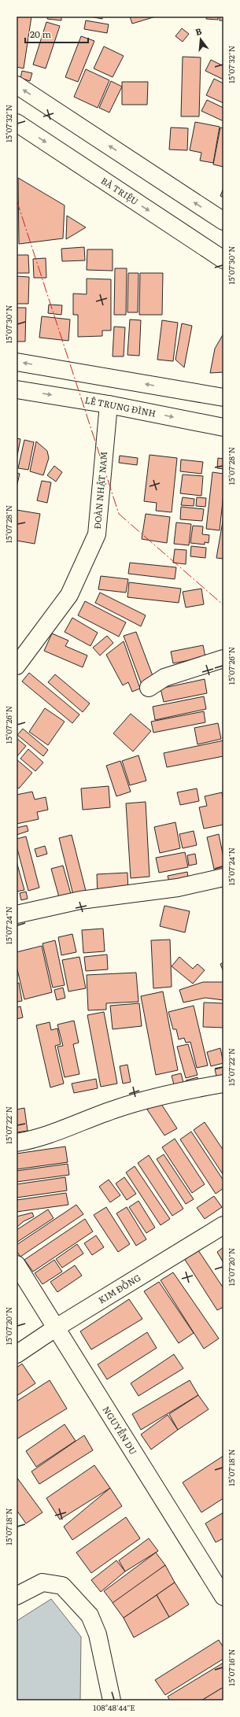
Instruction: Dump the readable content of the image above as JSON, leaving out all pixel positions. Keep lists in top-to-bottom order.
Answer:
{
  "streets": {
    "main road": [
      "BÀ TRIỆU",
      "LÊ TRUNG ĐÌNH",
      "ĐOÀN NHẬT NAM",
      "KIM ĐỒNG",
      "NGUYỄN DU"
    ]
  },
  "crossings": [
    ["LÊ TRUNG ĐÌNH", "ĐOÀN NHẬT NAM"],
    ["KIM ĐỒNG", "NGUYỄN DU"]
  ],
  "scale_bar": "20 m",
  "north": "top",
  "coordinates": [
    "15°07'32\"N",
    "15°07'30\"N",
    "15°07'28\"N",
    "15°07'26\"N",
    "15°07'24\"N",
    "15°07'22\"N",
    "15°07'20\"N",
    "15°07'18\"N",
    "15°07'16\"N",
    "108°48'44\"E"
  ]
}
